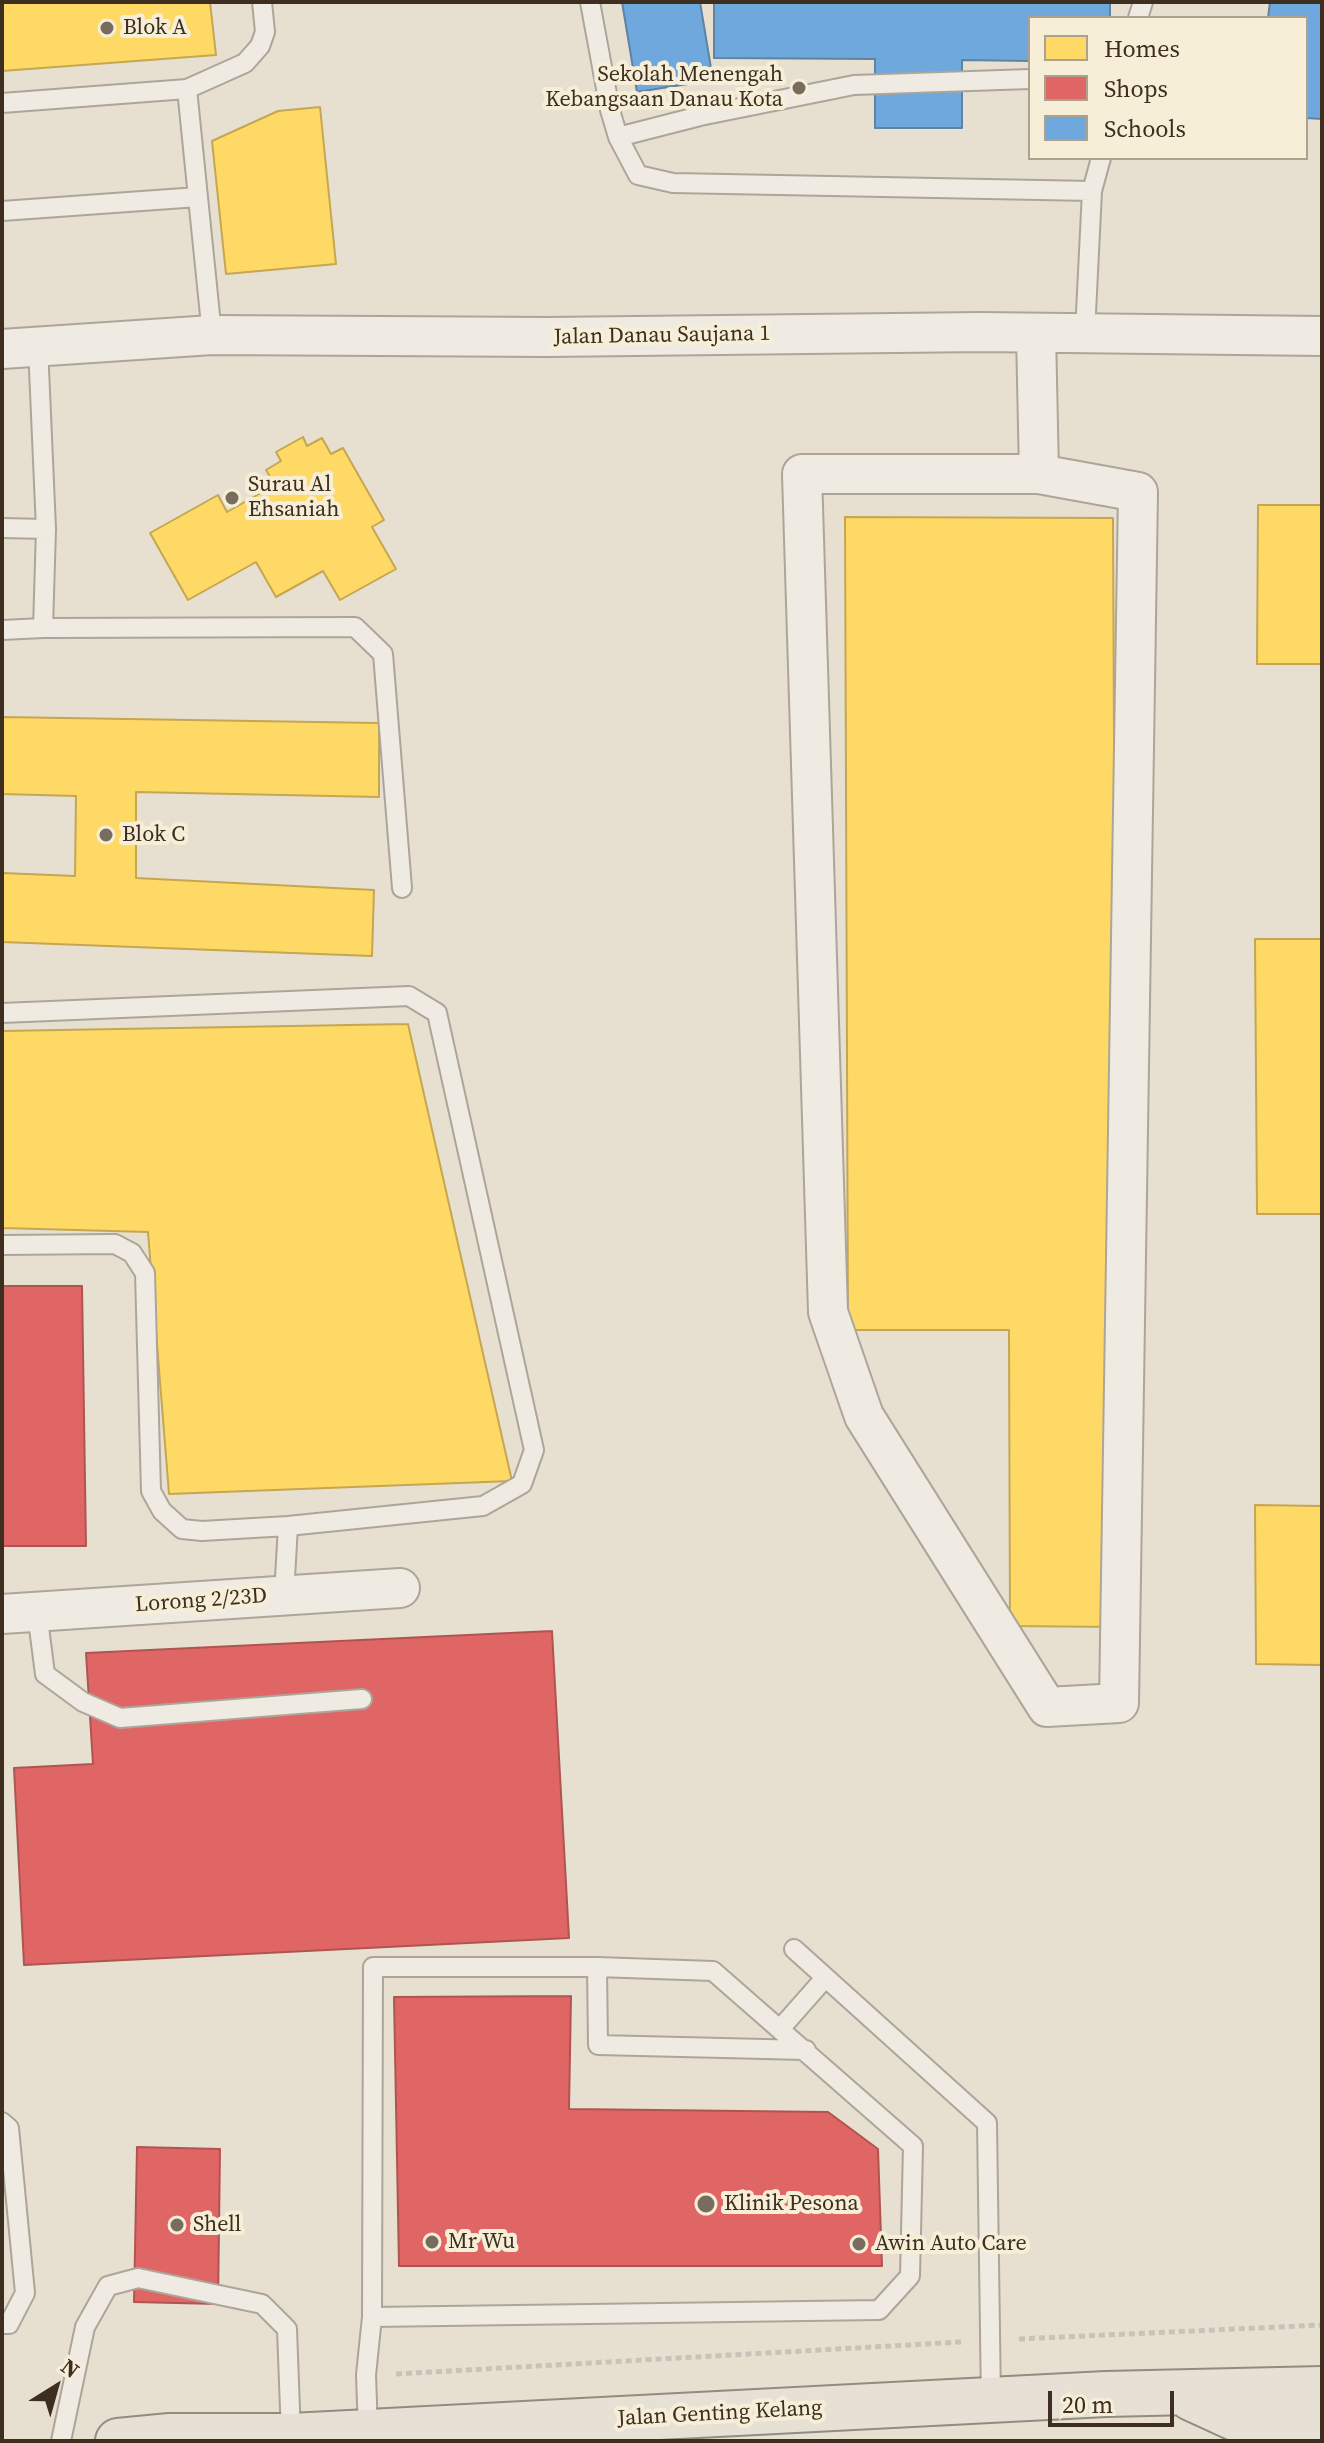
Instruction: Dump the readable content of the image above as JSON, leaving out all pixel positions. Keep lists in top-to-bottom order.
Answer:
{
  "streets": {
    "main road": ["Jalan Genting Kelang"],
    "street": ["Jalan Danau Saujana 1", "Lorong 2/23D"]
  },
  "places": [
    "Blok A",
    "Sekolah Menengah Kebangsaan Danau Kota",
    "Surau Al Ehsaniah",
    "Blok C",
    "Klinik Pesona",
    "Shell",
    "Mr Wu",
    "Awin Auto Care"
  ],
  "legend": ["Homes", "Shops", "Schools"],
  "scale_bar": "20 m",
  "north": "top right"
}
